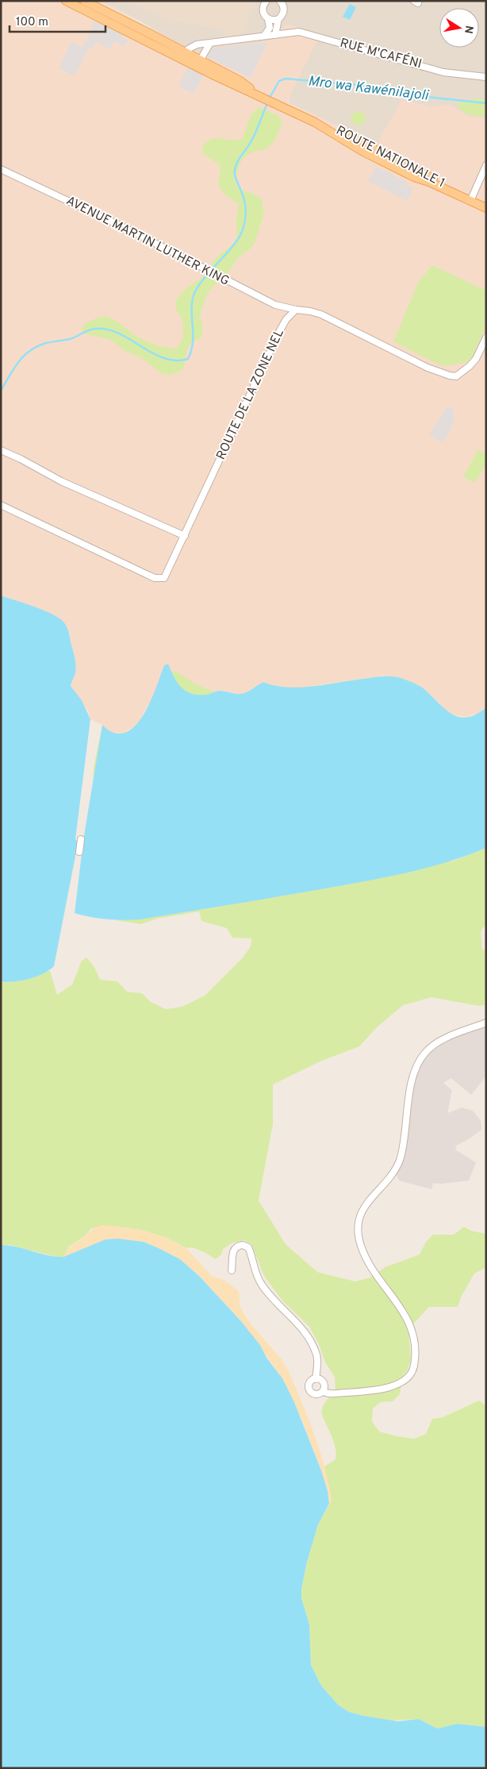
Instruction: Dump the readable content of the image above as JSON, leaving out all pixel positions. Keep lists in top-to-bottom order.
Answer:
{
  "streets": {
    "main road": ["ROUTE NATIONALE 1"],
    "street": ["RUE M'CAFÉNI", "AVENUE MARTIN LUTHER KING", "ROUTE DE LA ZONE NEL"]
  },
  "crossings": [
    ["RUE M'CAFÉNI", "ROUTE NATIONALE 1"],
    ["AVENUE MARTIN LUTHER KING", "ROUTE DE LA ZONE NEL"]
  ],
  "water": ["Mro wa Kawénilajoli"],
  "scale_bar": "100 m",
  "north": "right"
}
